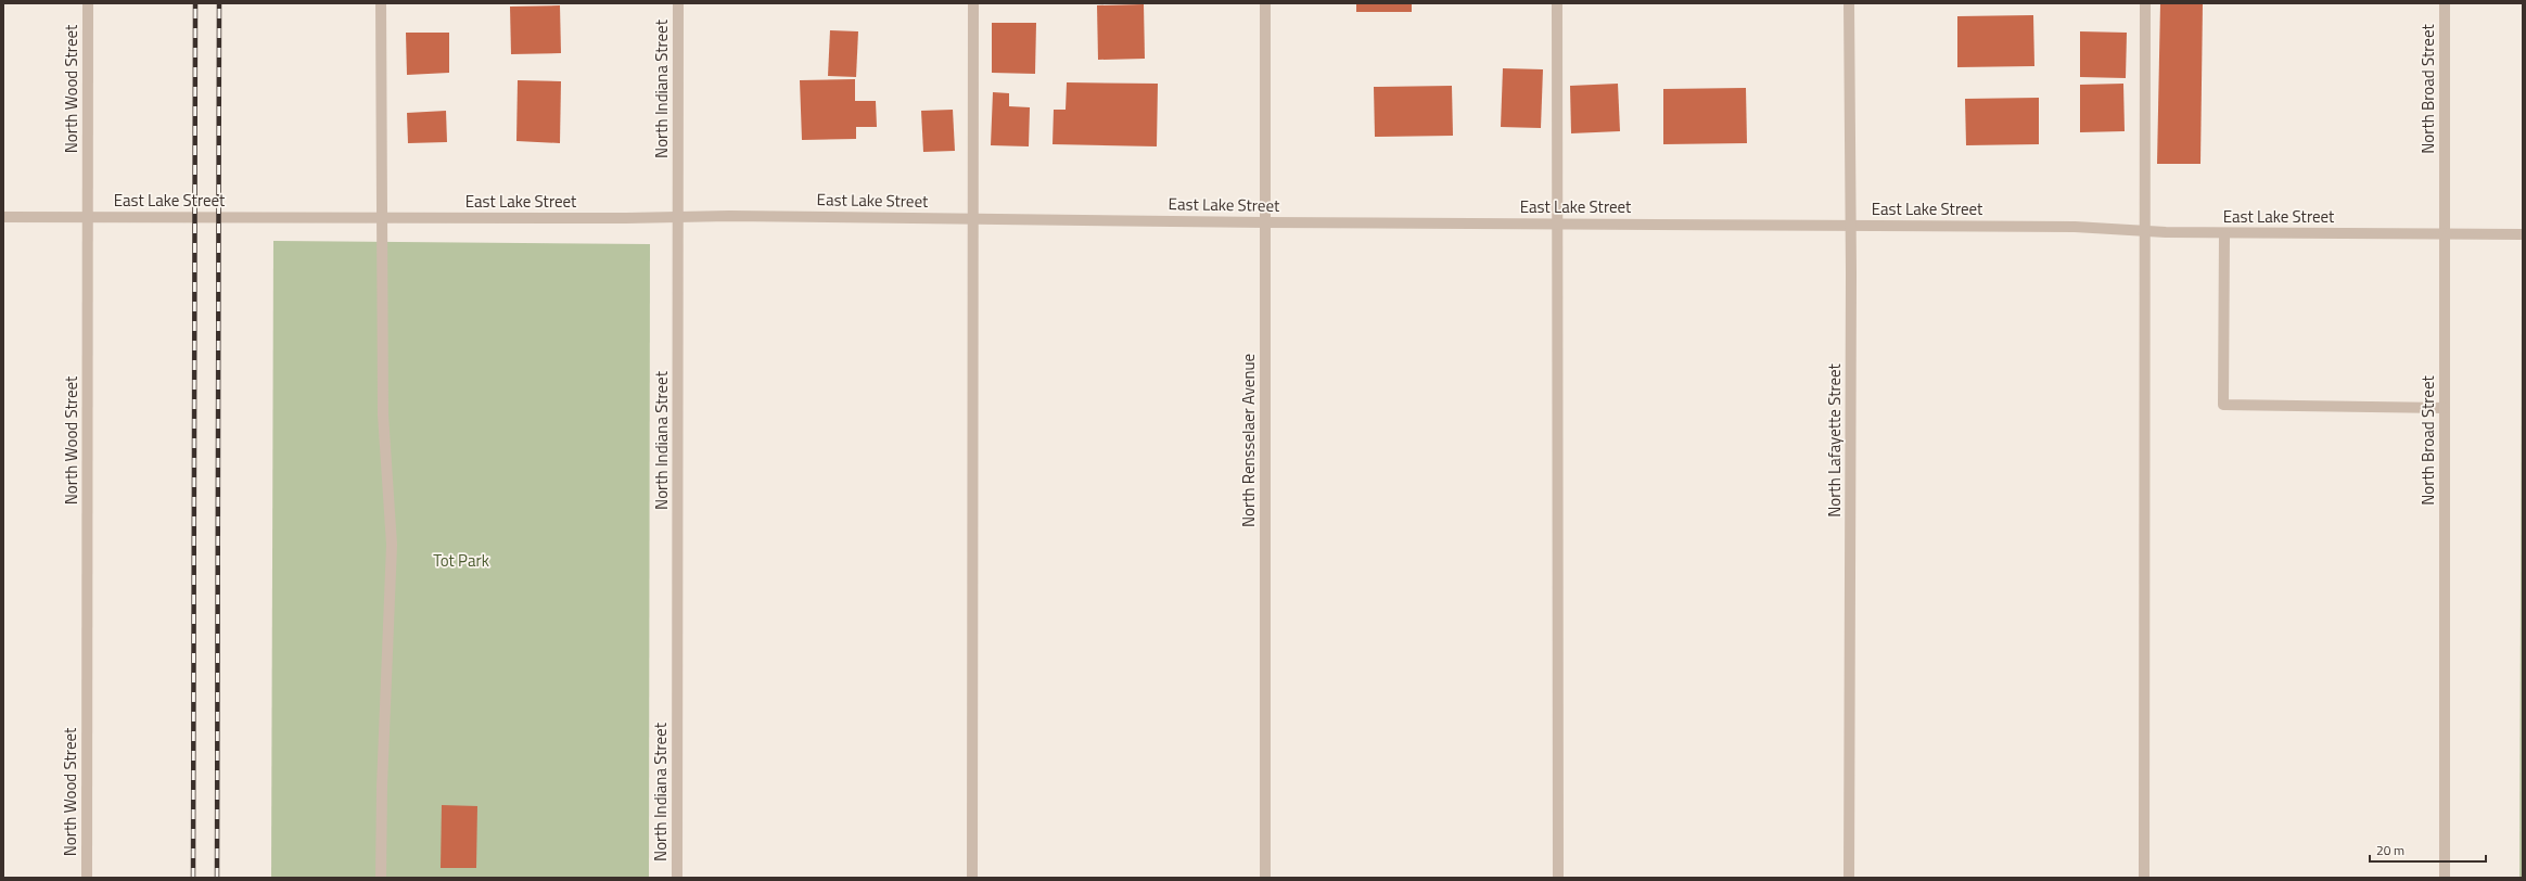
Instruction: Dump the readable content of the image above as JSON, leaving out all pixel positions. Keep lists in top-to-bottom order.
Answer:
{
  "streets": {
    "street": [
      "North Wood Street",
      "North Indiana Street",
      "North Broad Street",
      "East Lake Street",
      "North Rensselaer Avenue",
      "North Lafayette Street"
    ]
  },
  "crossings": [
    ["North Wood Street", "East Lake Street"],
    ["North Indiana Street", "East Lake Street"],
    ["North Broad Street", "East Lake Street"],
    ["East Lake Street", "North Rensselaer Avenue"],
    ["East Lake Street", "North Lafayette Street"]
  ],
  "parks": ["Tot Park"],
  "scale_bar": "20 m"
}
